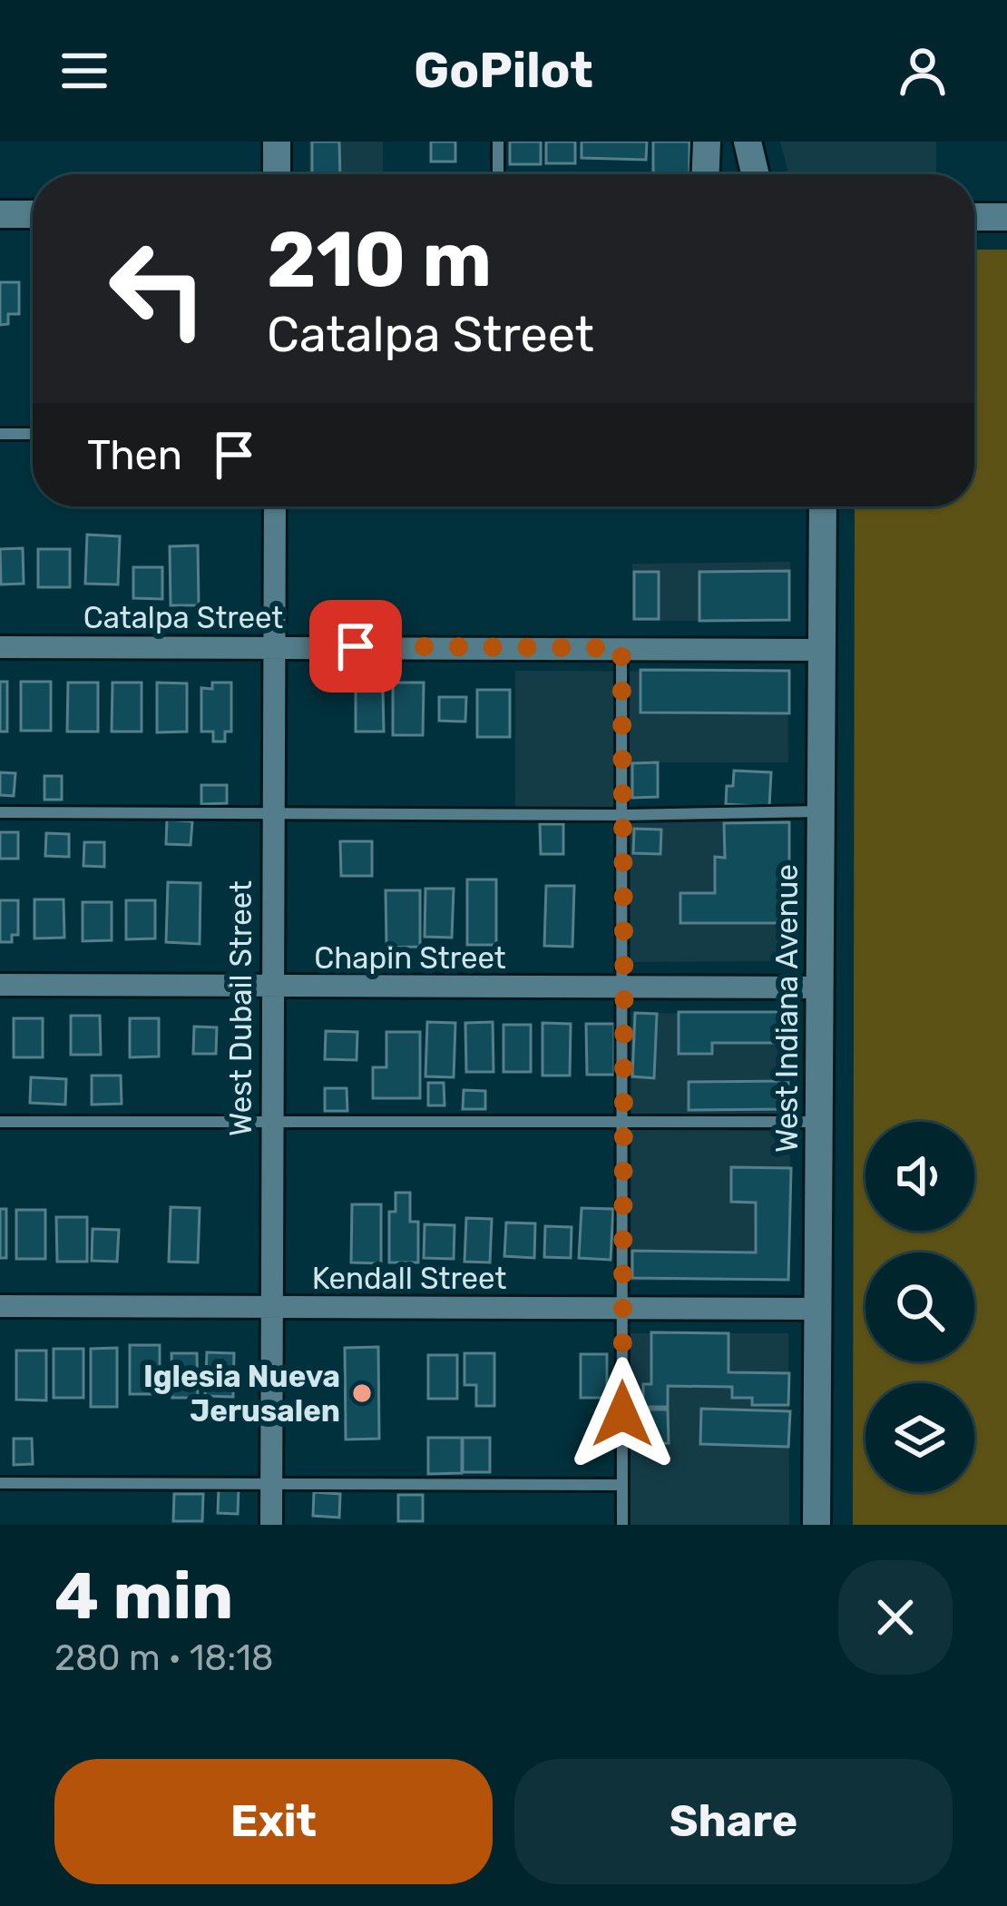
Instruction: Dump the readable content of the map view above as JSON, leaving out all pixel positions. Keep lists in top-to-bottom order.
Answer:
{
  "streets": {
    "street": [
      "Catalpa Street",
      "Chapin Street",
      "West Dubail Street",
      "West Indiana Avenue",
      "Kendall Street"
    ]
  },
  "crossings": [
    ["Catalpa Street", "West Dubail Street"],
    ["Catalpa Street", "West Indiana Avenue"],
    ["Chapin Street", "West Dubail Street"],
    ["Chapin Street", "West Indiana Avenue"],
    ["West Dubail Street", "Kendall Street"],
    ["West Indiana Avenue", "Kendall Street"]
  ],
  "places": ["Iglesia Nueva Jerusalen"],
  "page": {
    "header": "GoPilot",
    "turn": ["210 m", "Catalpa Street"],
    "then": "Then",
    "heading": ["4 min", "280 m · 18:18"],
    "buttons": ["Exit", "Share"]
  }
}
